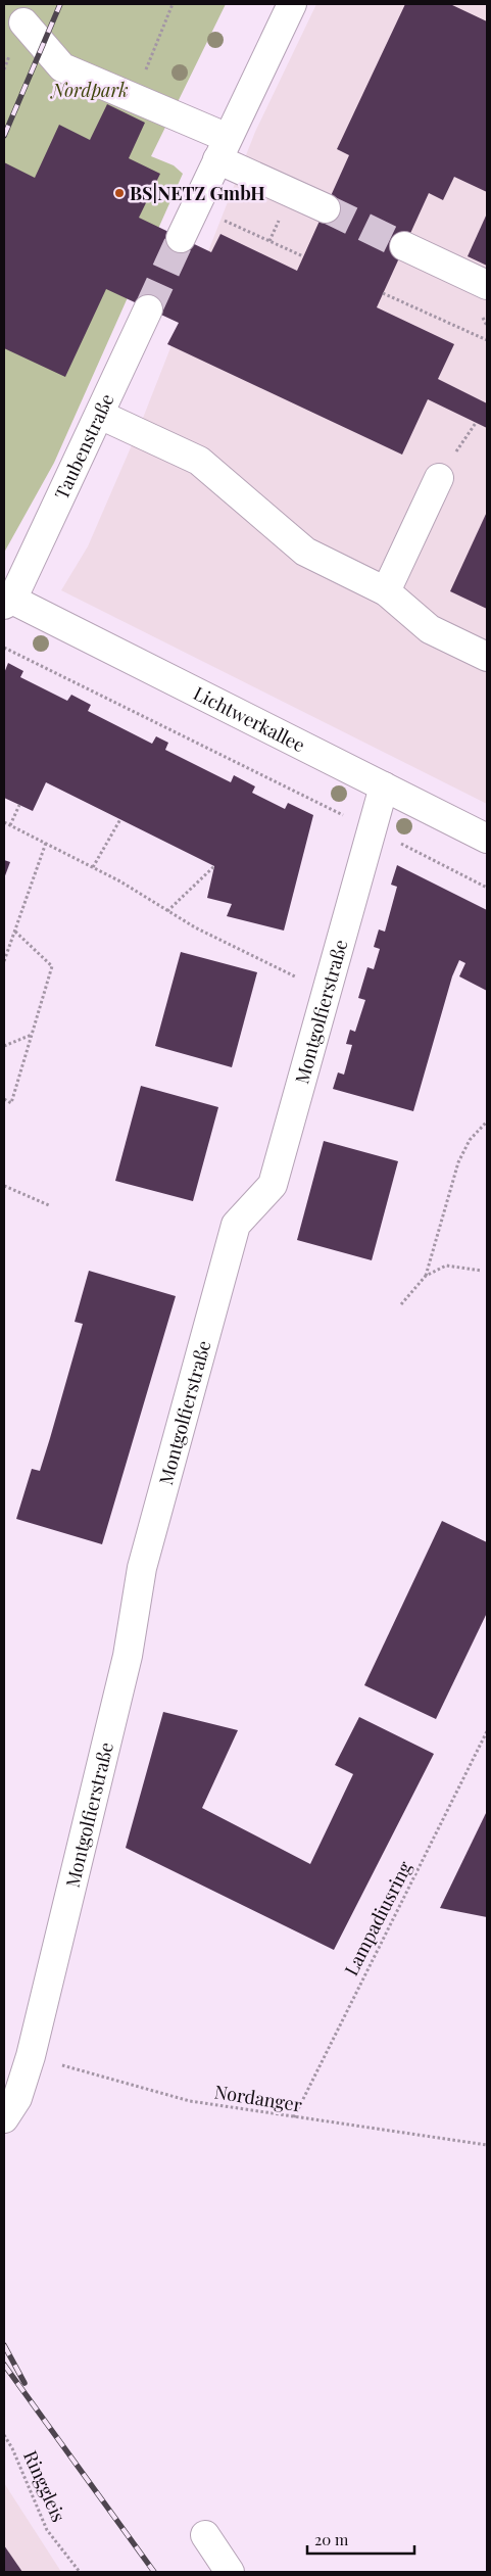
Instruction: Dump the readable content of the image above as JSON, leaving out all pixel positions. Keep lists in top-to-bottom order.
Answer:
{
  "streets": {
    "street": ["Taubenstraße", "Lichtwerkallee", "Montgolfierstraße"],
    "path": ["Lampadiusring", "Nordanger", "Ringgleis"]
  },
  "crossings": [
    ["Taubenstraße", "Lichtwerkallee"],
    ["Lichtwerkallee", "Montgolfierstraße"],
    ["Montgolfierstraße", "Nordanger"],
    ["Lampadiusring", "Nordanger"]
  ],
  "parks": ["Nordpark"],
  "places": ["BS|NETZ GmbH"],
  "scale_bar": "20 m"
}
